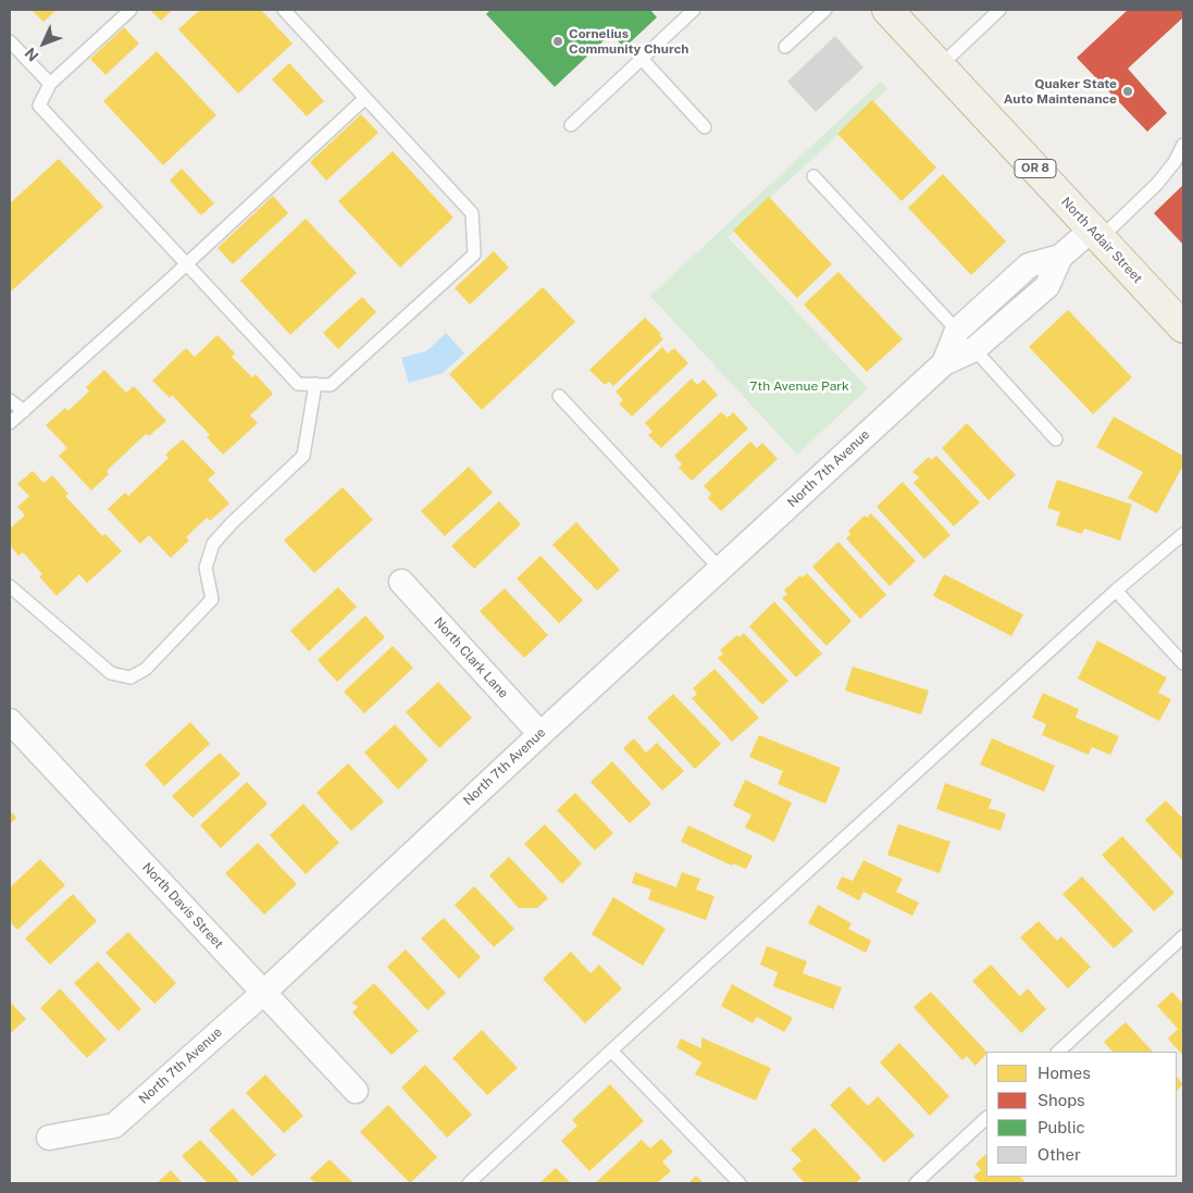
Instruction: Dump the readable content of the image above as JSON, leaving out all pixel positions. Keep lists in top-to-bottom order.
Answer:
{
  "streets": {
    "highway": ["OR 8", "North Adair Street"],
    "street": ["North 7th Avenue", "North Clark Lane", "North Davis Street"]
  },
  "crossings": [
    ["North Adair Street", "North 7th Avenue"],
    ["North 7th Avenue", "North Clark Lane"],
    ["North 7th Avenue", "North Davis Street"]
  ],
  "parks": ["7th Avenue Park"],
  "places": ["Cornelius Community Church", "Quaker State Auto Maintenance"],
  "legend": [
    "Homes",
    "Shops",
    "Public",
    "Other"
  ],
  "north": "bottom left"
}
